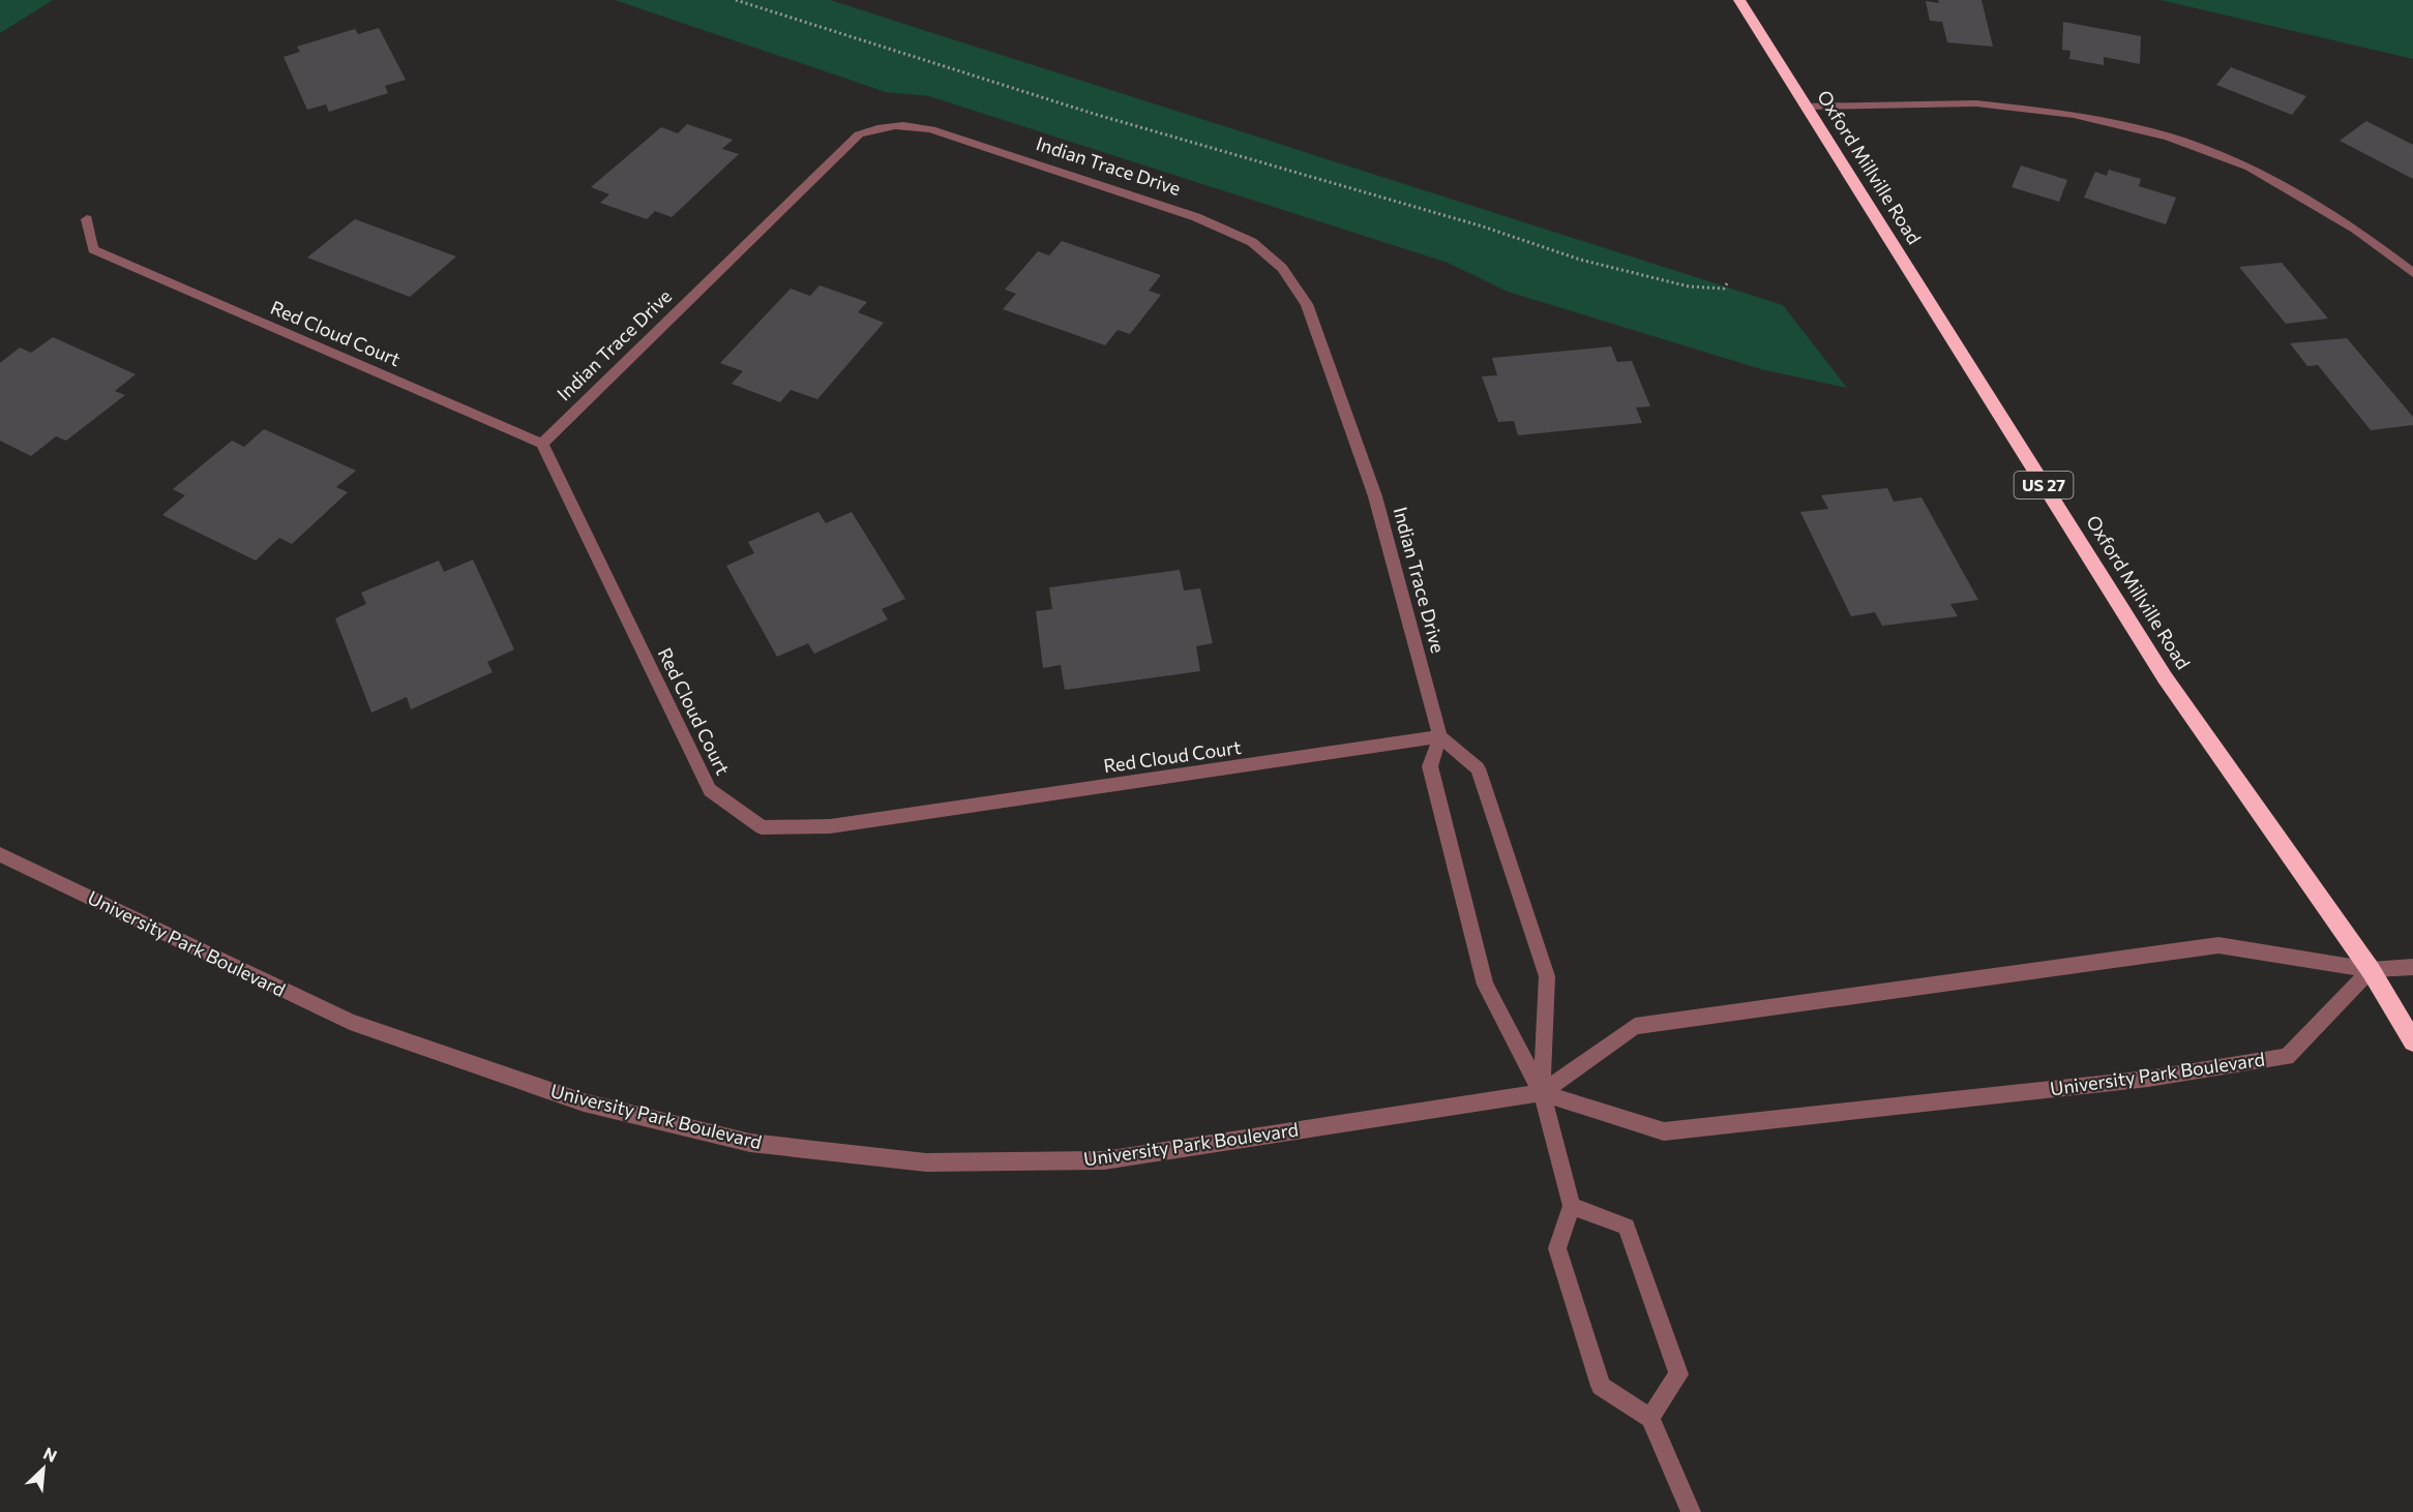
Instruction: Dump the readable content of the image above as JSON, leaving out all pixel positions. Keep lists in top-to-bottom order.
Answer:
{
  "streets": {
    "highway": ["Oxford Millville Road", "US 27"],
    "street": ["Indian Trace Drive", "Red Cloud Court", "University Park Boulevard"]
  },
  "crossings": [
    ["Indian Trace Drive", "Red Cloud Court"],
    ["Oxford Millville Road", "University Park Boulevard"]
  ],
  "north": "top right"
}
